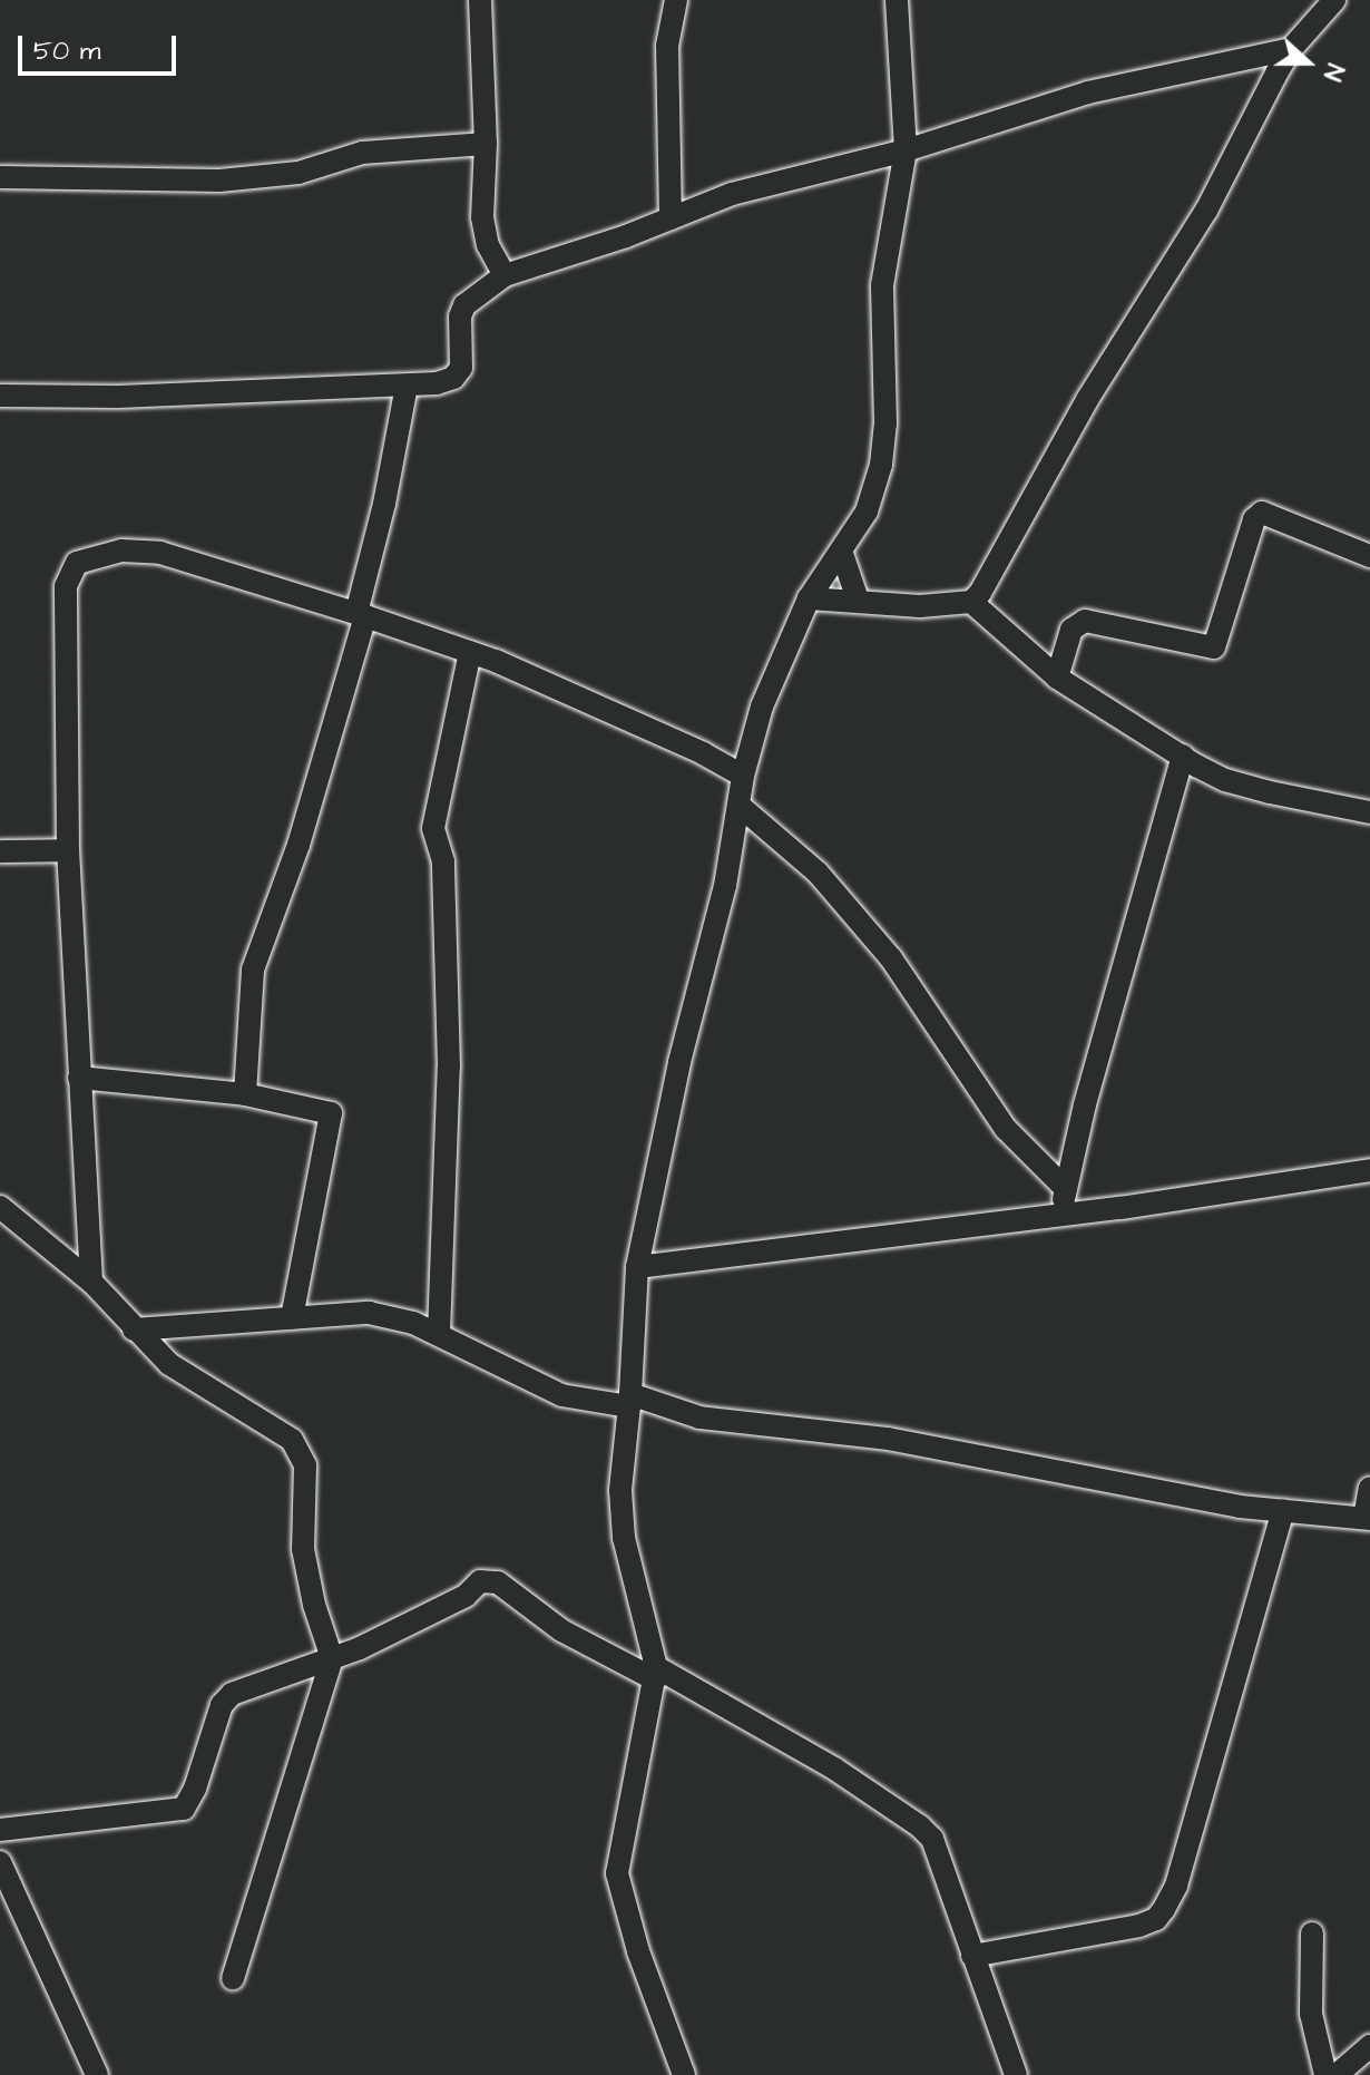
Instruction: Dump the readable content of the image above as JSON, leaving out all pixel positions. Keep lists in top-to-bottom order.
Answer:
{
  "scale_bar": "50 m",
  "north": "right"
}
